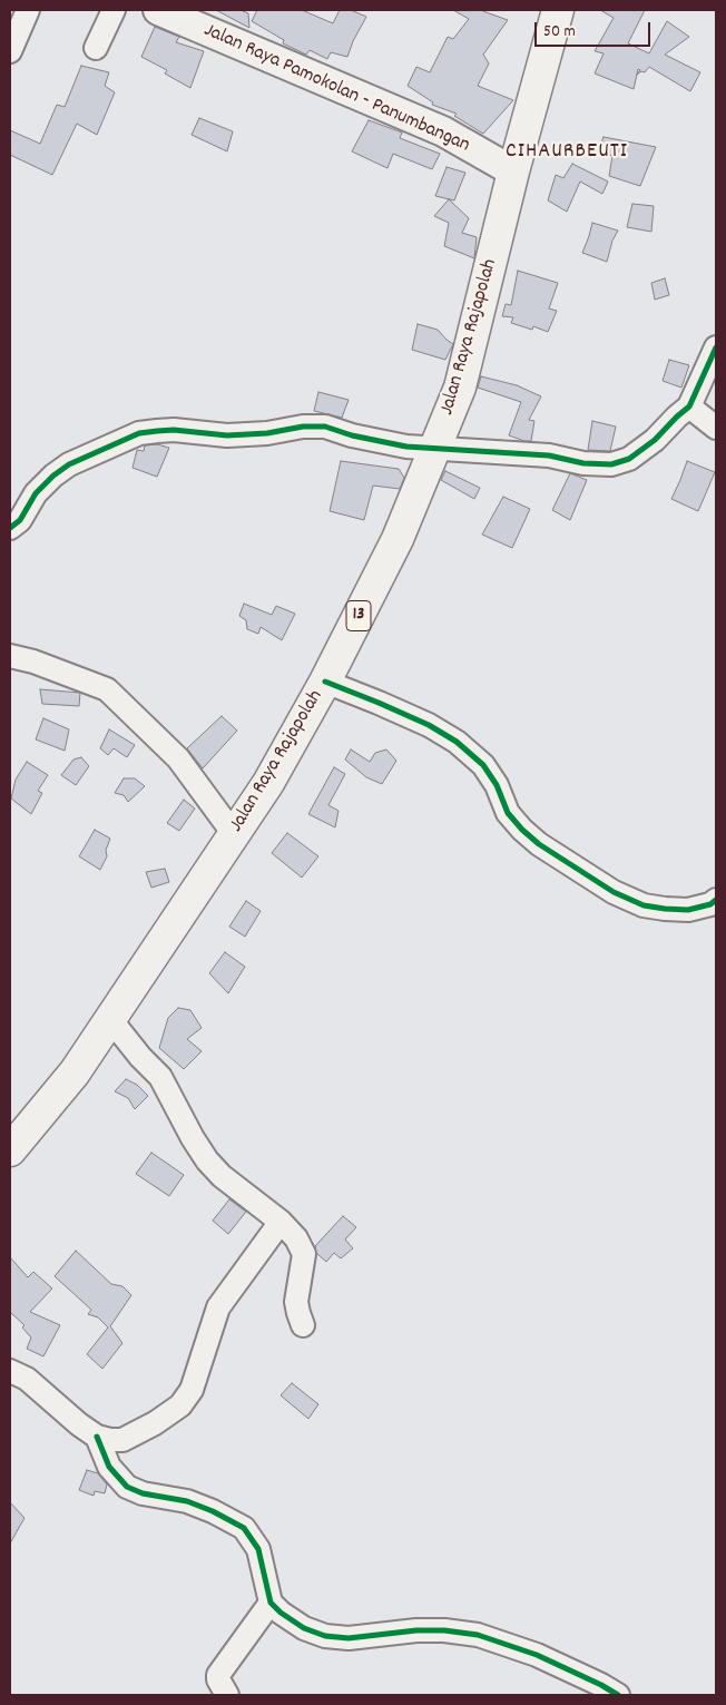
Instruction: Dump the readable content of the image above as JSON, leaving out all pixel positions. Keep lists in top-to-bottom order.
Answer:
{
  "streets": {
    "highway": ["Jalan Raya Rajapolah", "13"],
    "main road": ["Jalan Raya Pamokolan - Panumbangan"]
  },
  "crossings": [
    ["Jalan Raya Pamokolan - Panumbangan", "Jalan Raya Rajapolah"]
  ],
  "districts": ["CIHAURBEUTI"],
  "scale_bar": "50 m"
}
